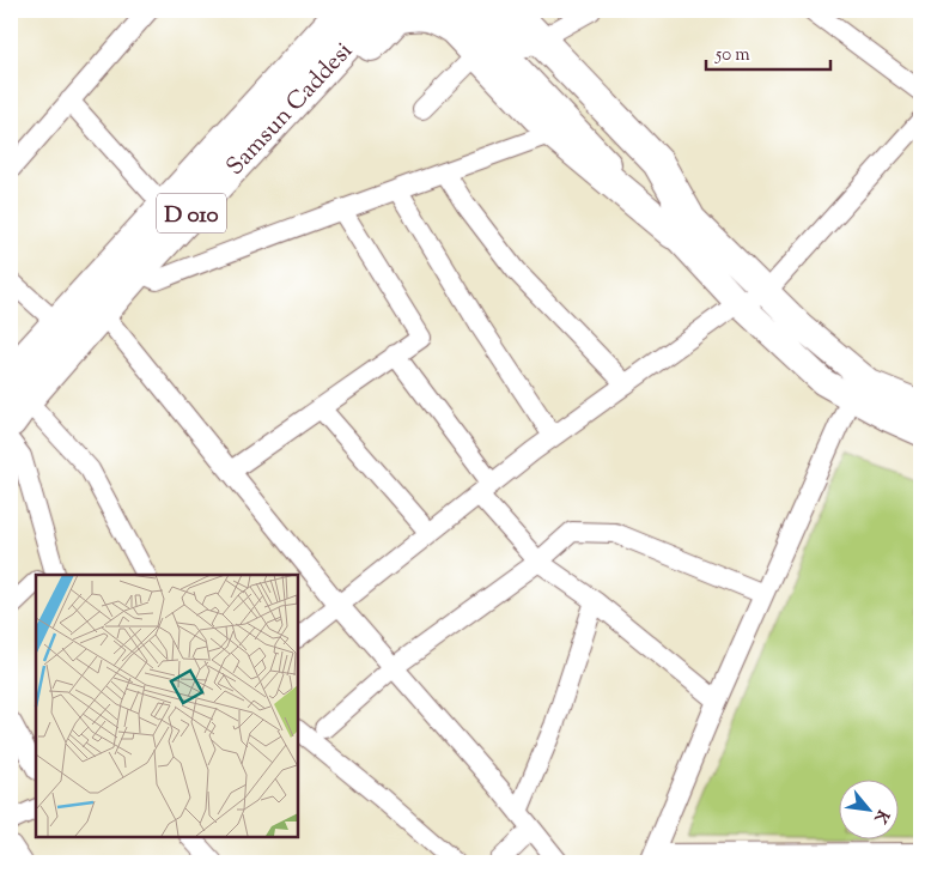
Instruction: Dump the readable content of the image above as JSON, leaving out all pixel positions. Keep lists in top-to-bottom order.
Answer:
{
  "streets": {
    "highway": ["Samsun Caddesi", "D 010"]
  },
  "scale_bar": "50 m",
  "north": "bottom right"
}
